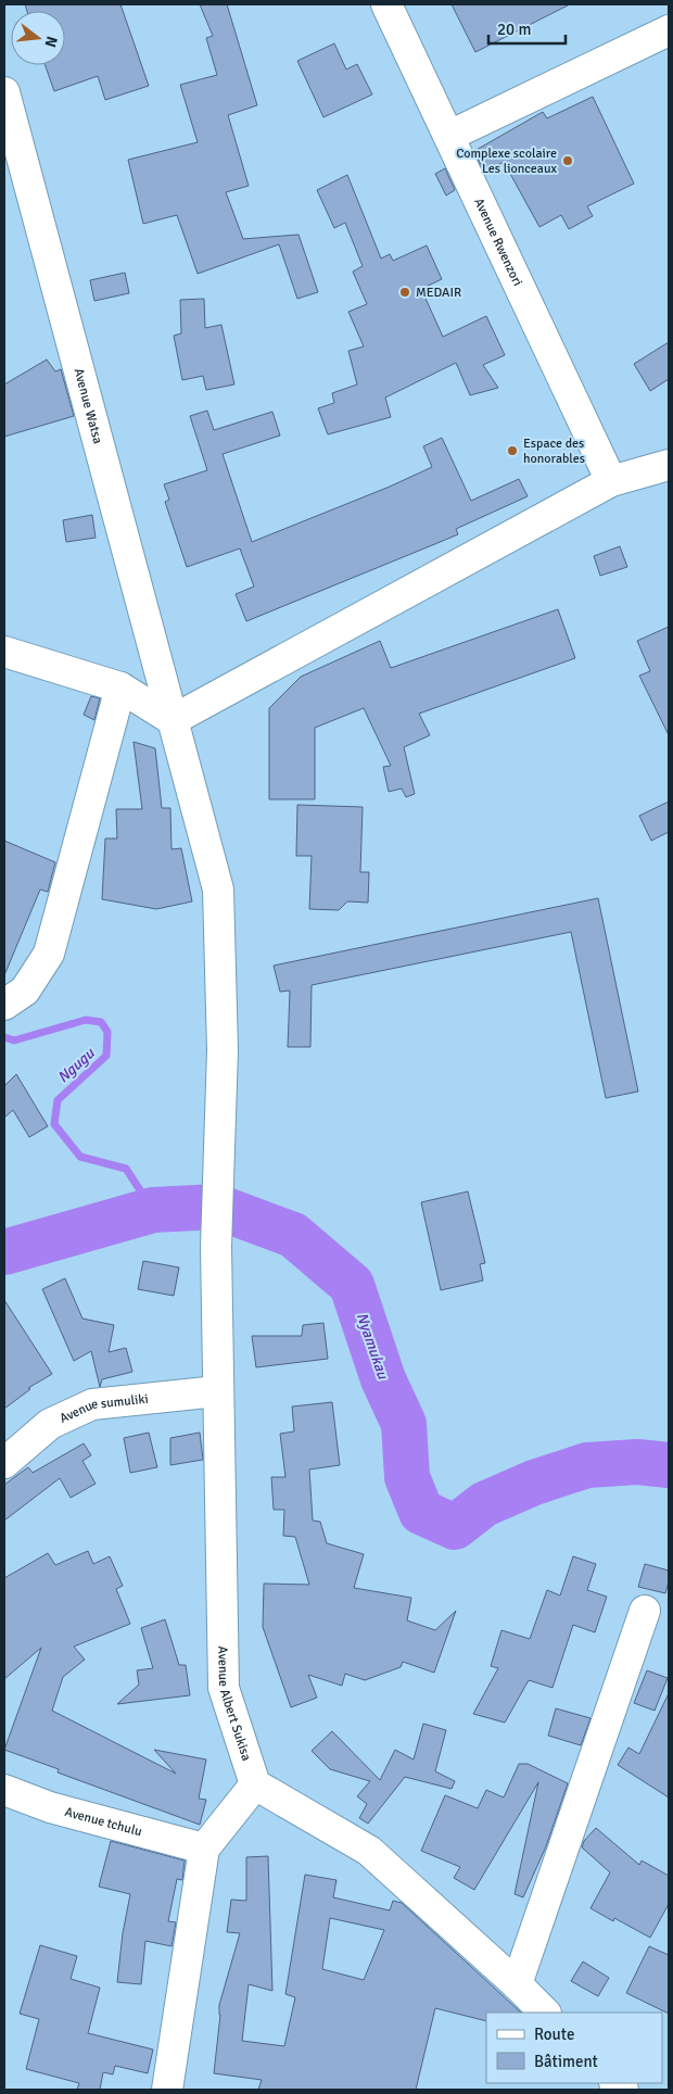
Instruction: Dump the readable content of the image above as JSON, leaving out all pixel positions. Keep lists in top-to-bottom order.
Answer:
{
  "streets": {
    "street": [
      "Avenue Rwenzori",
      "Avenue Watsa",
      "Avenue sumuliki",
      "Avenue Albert Sukisa",
      "Avenue tchulu"
    ]
  },
  "crossings": [
    ["Avenue Watsa", "Avenue Albert Sukisa"],
    ["Avenue sumuliki", "Avenue Albert Sukisa"]
  ],
  "water": ["Ngugu", "Nyamukau"],
  "places": ["Complexe scolaire Les lionceaux", "MEDAIR", "Espace des honorables"],
  "legend": ["Route", "Bâtiment"],
  "scale_bar": "20 m",
  "north": "right"
}
